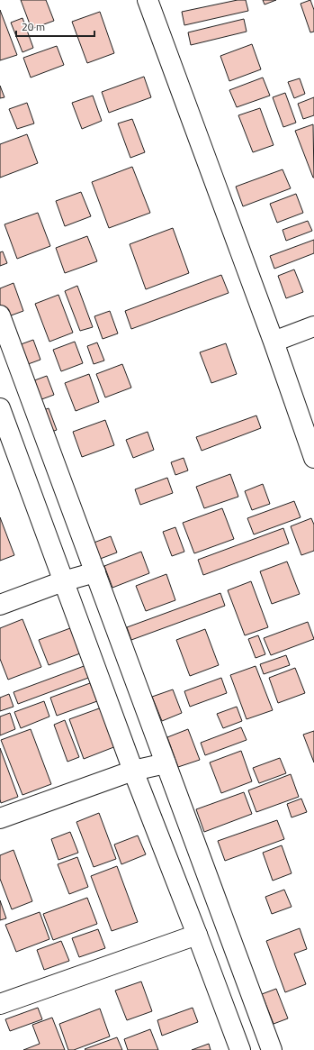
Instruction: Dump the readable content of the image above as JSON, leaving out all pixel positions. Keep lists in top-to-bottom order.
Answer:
{
  "scale_bar": "20 m"
}
